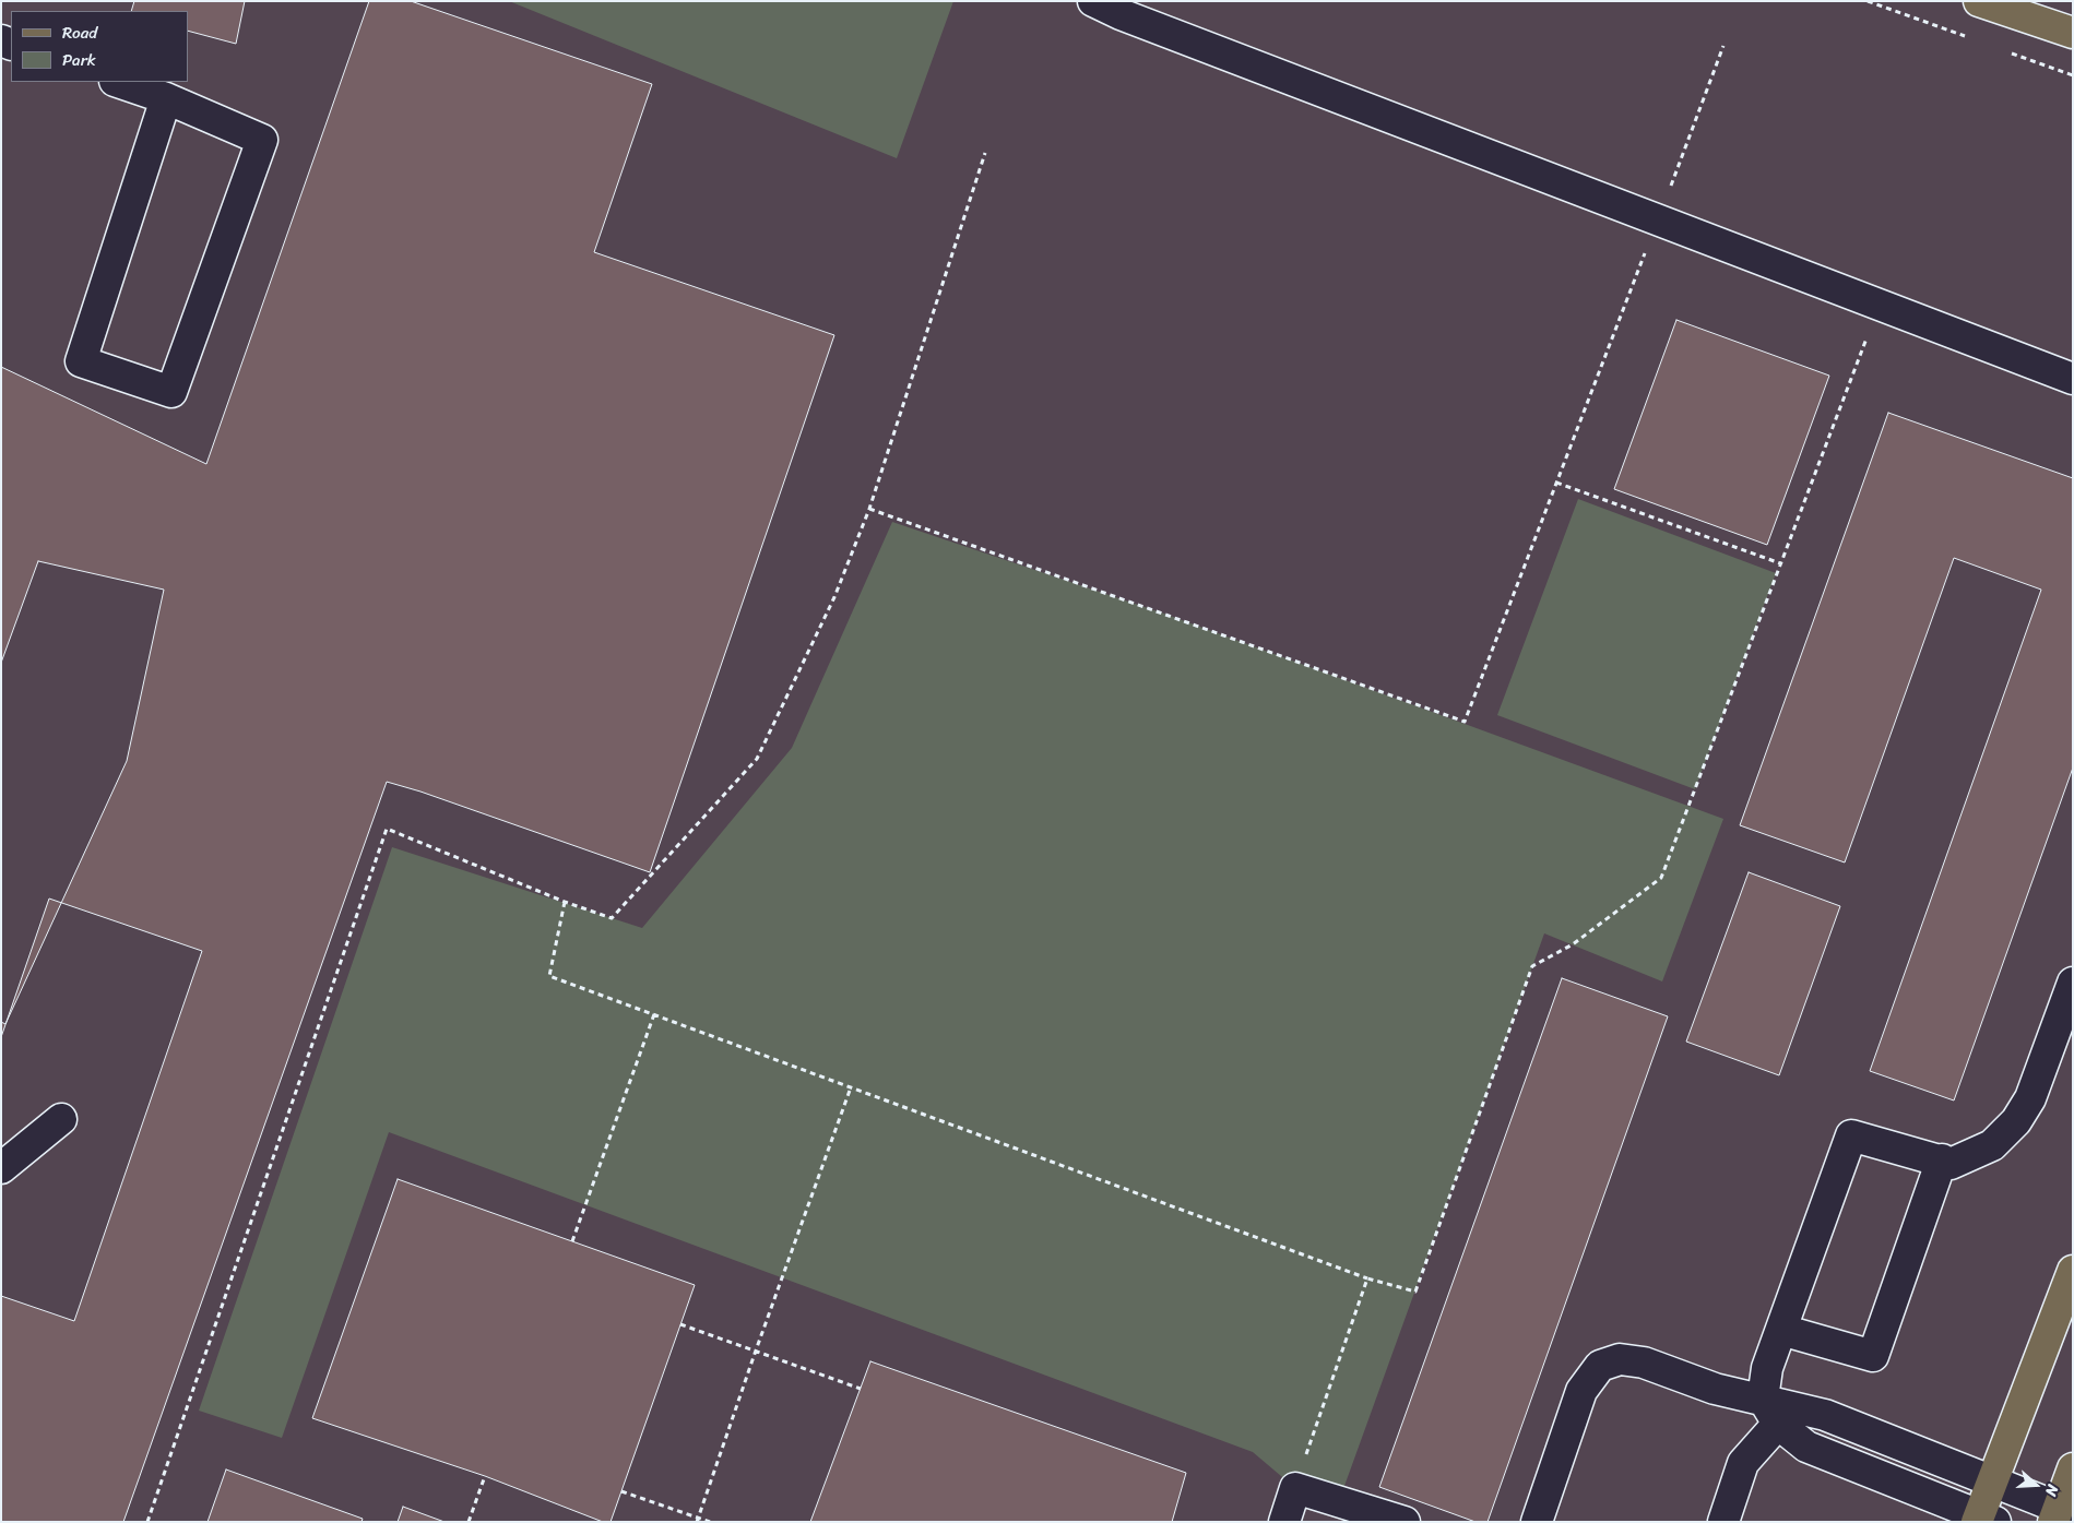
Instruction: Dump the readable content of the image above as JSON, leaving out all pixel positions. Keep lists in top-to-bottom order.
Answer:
{
  "legend": ["Road", "Park"],
  "north": "right"
}
